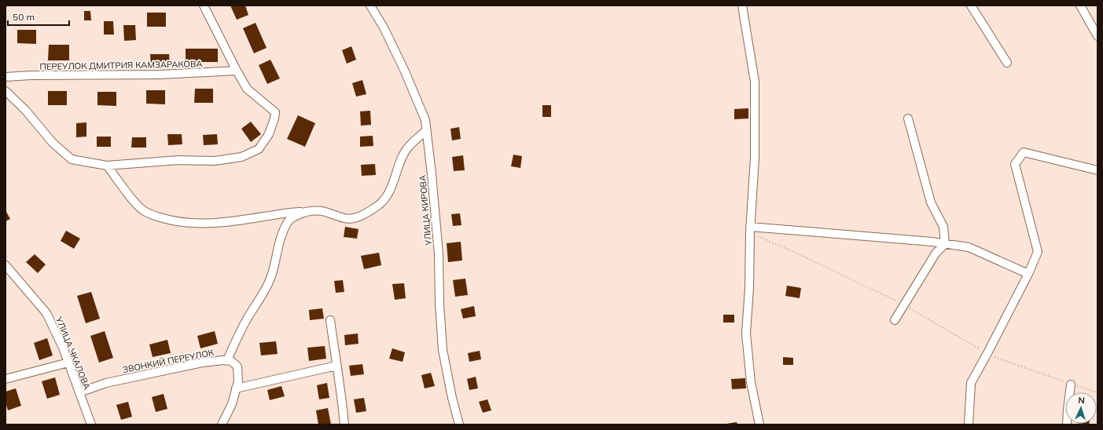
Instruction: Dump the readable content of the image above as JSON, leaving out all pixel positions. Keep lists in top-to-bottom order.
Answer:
{
  "streets": {
    "street": [
      "ПЕРЕУЛОК ДМИТРИЯ КАМЗАРАКОВА",
      "УЛИЦА КИРОВА",
      "УЛИЦА ЧКАЛОВА",
      "ЗВОНКИЙ ПЕРЕУЛОК"
    ]
  },
  "crossings": [
    ["УЛИЦА ЧКАЛОВА", "ЗВОНКИЙ ПЕРЕУЛОК"]
  ],
  "scale_bar": "50 m",
  "north": "top"
}
